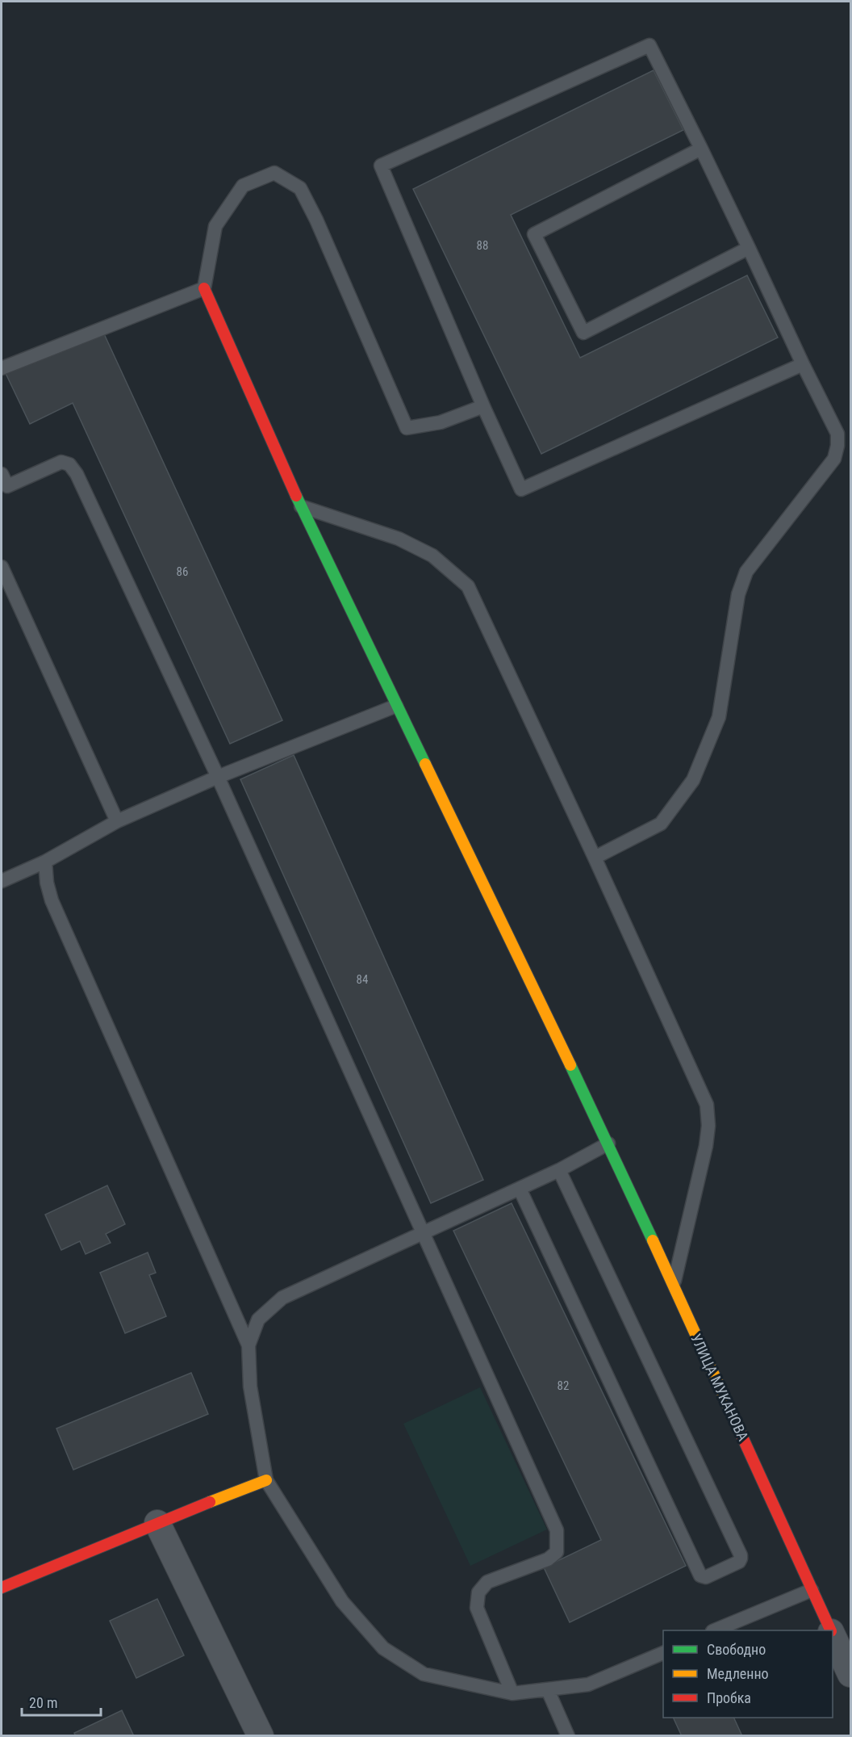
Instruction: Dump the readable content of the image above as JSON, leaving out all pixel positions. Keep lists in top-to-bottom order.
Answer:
{
  "streets": {
    "street": ["УЛИЦА МУКАНОВА"]
  },
  "house_numbers": [
    "88",
    "86",
    "84",
    "82"
  ],
  "legend": ["Свободно", "Медленно", "Пробка"],
  "scale_bar": "20 m"
}
